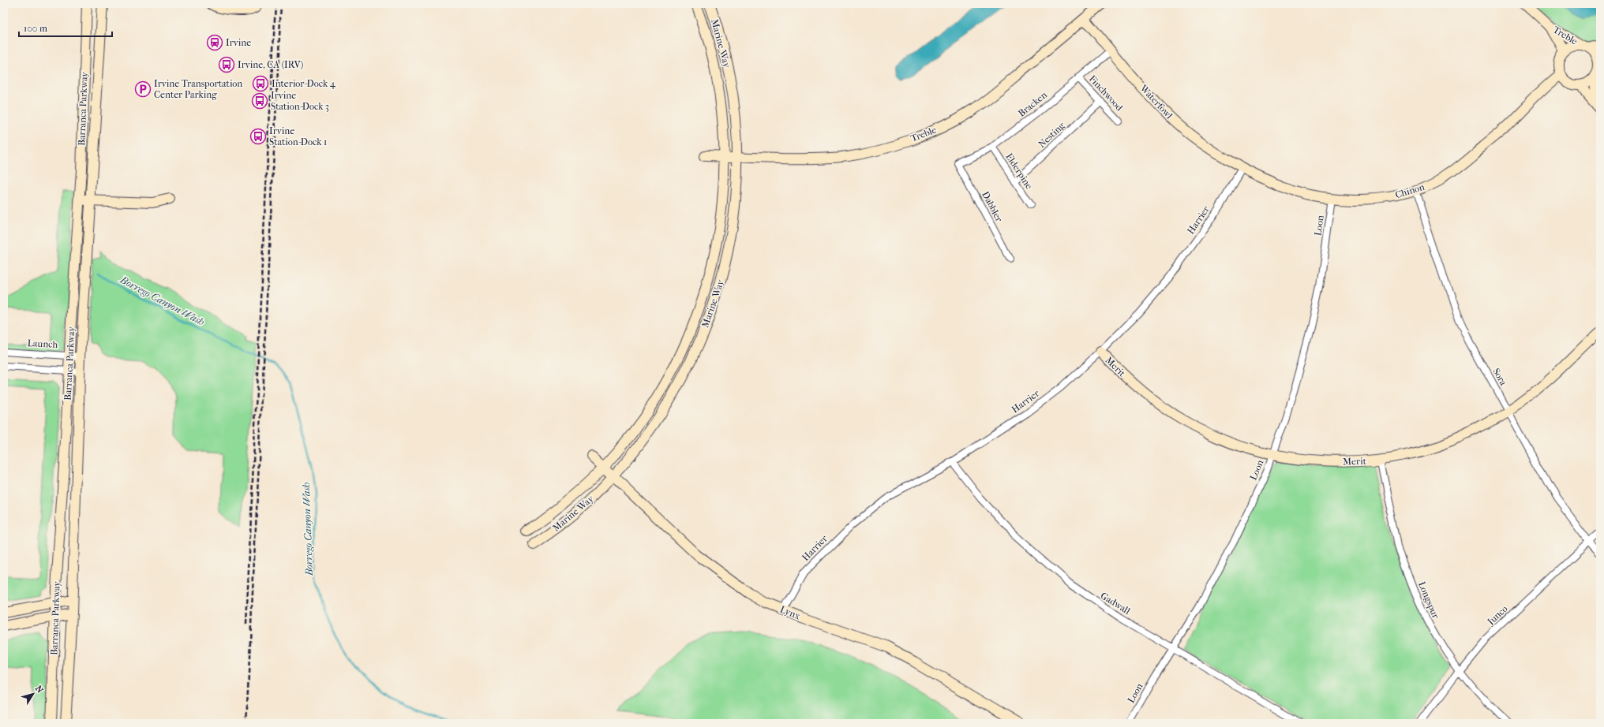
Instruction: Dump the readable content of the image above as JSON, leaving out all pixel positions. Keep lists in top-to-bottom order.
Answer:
{
  "streets": {
    "main road": [
      "Treble",
      "Marine Way",
      "Waterfowl",
      "Barranca Parkway",
      "Chinon",
      "Merit",
      "Lynx"
    ],
    "street": [
      "Finchwood",
      "Bracken",
      "Nesting",
      "Elderpine",
      "Dabbler",
      "Harrier",
      "Loon",
      "Launch",
      "Sora",
      "Longspur",
      "Gadwall",
      "Junco"
    ]
  },
  "crossings": [
    ["Treble", "Marine Way"],
    ["Treble", "Waterfowl"],
    ["Treble", "Chinon"],
    ["Marine Way", "Lynx"],
    ["Finchwood", "Bracken"],
    ["Finchwood", "Nesting"],
    ["Waterfowl", "Bracken"],
    ["Waterfowl", "Chinon"],
    ["Waterfowl", "Harrier"],
    ["Bracken", "Elderpine"],
    ["Bracken", "Dabbler"],
    ["Barranca Parkway", "Launch"],
    ["Nesting", "Elderpine"],
    ["Chinon", "Harrier"],
    ["Chinon", "Loon"],
    ["Chinon", "Sora"],
    ["Harrier", "Merit"],
    ["Harrier", "Gadwall"],
    ["Harrier", "Lynx"],
    ["Loon", "Merit"],
    ["Loon", "Gadwall"],
    ["Merit", "Sora"],
    ["Merit", "Longspur"],
    ["Sora", "Junco"],
    ["Longspur", "Junco"]
  ],
  "water": ["Borrego Canyon Wash"],
  "places": {
    "station": ["Irvine"],
    "bus stop": [
      "Irvine, CA (IRV)",
      "Interior-Dock 4",
      "Irvine Station-Dock 3",
      "Irvine Station-Dock 1"
    ],
    "parking": ["Irvine Transportation Center Parking"]
  },
  "scale_bar": "100 m",
  "north": "top right"
}
